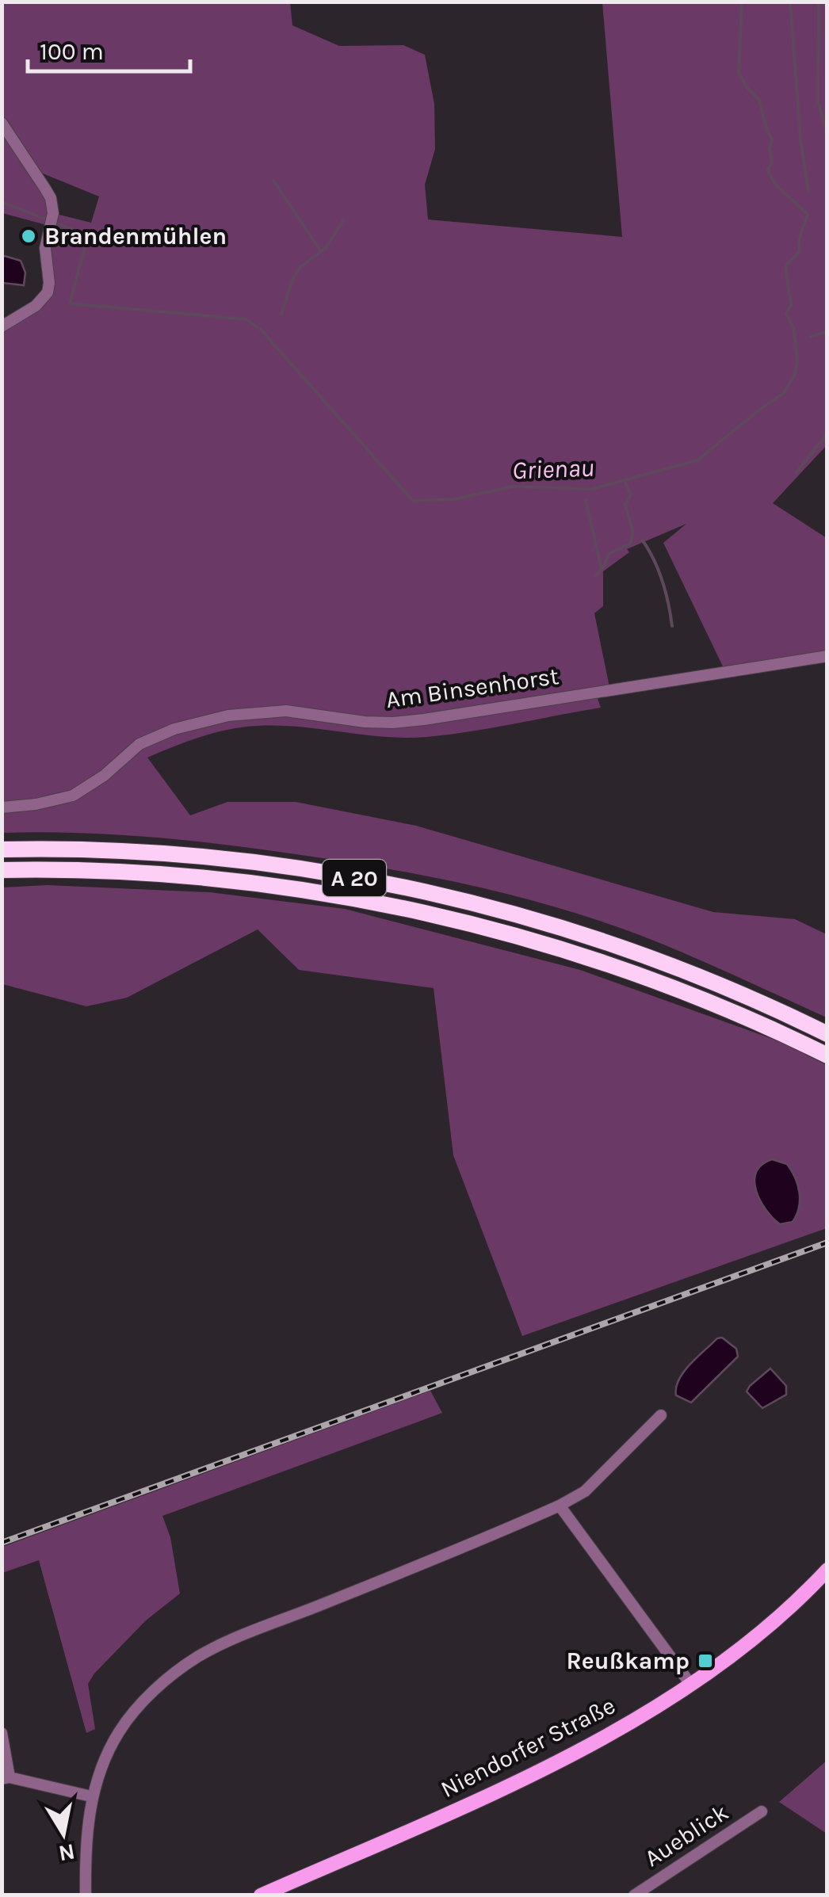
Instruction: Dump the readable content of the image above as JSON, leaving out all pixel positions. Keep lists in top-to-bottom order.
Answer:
{
  "streets": {
    "highway": ["A 20"],
    "main road": ["Niendorfer Straße"],
    "street": ["Am Binsenhorst", "Aueblick"]
  },
  "water": ["Grienau"],
  "places": {
    "other": ["Brandenmühlen"],
    "transit": ["Reußkamp"]
  },
  "scale_bar": "100 m",
  "north": "bottom"
}
